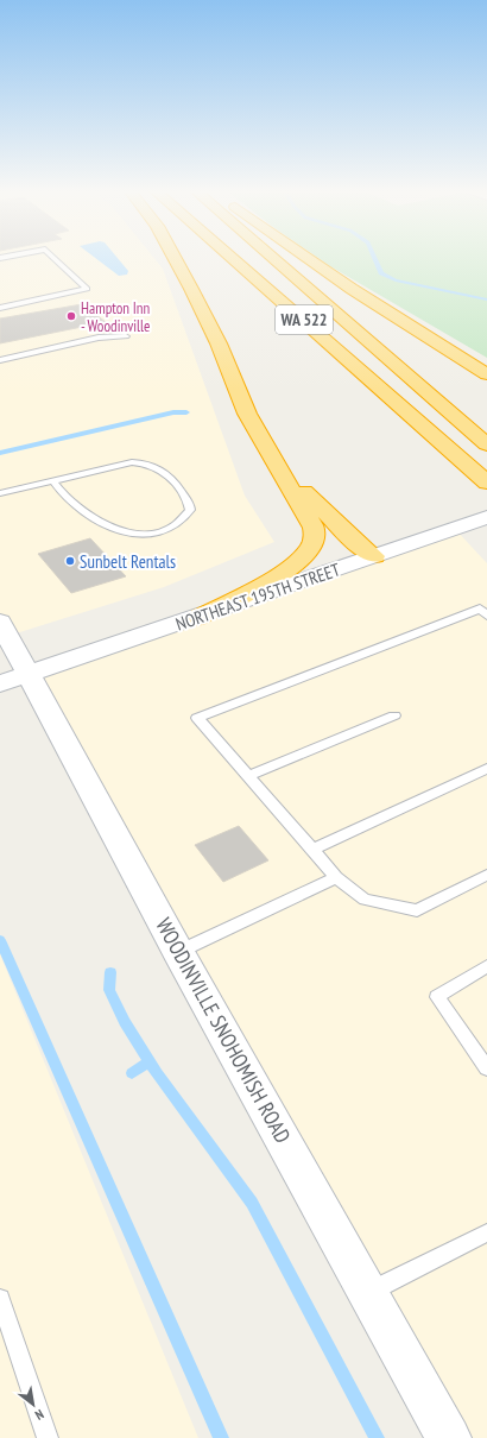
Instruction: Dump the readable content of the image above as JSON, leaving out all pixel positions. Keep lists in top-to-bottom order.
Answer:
{
  "streets": {
    "highway": ["WA 522"],
    "main road": ["NORTHEAST 195TH STREET", "WOODINVILLE SNOHOMISH ROAD"]
  },
  "crossings": [
    ["NORTHEAST 195TH STREET", "WOODINVILLE SNOHOMISH ROAD"]
  ],
  "places": ["Hampton Inn - Woodinville", "Sunbelt Rentals"],
  "north": "bottom right"
}
